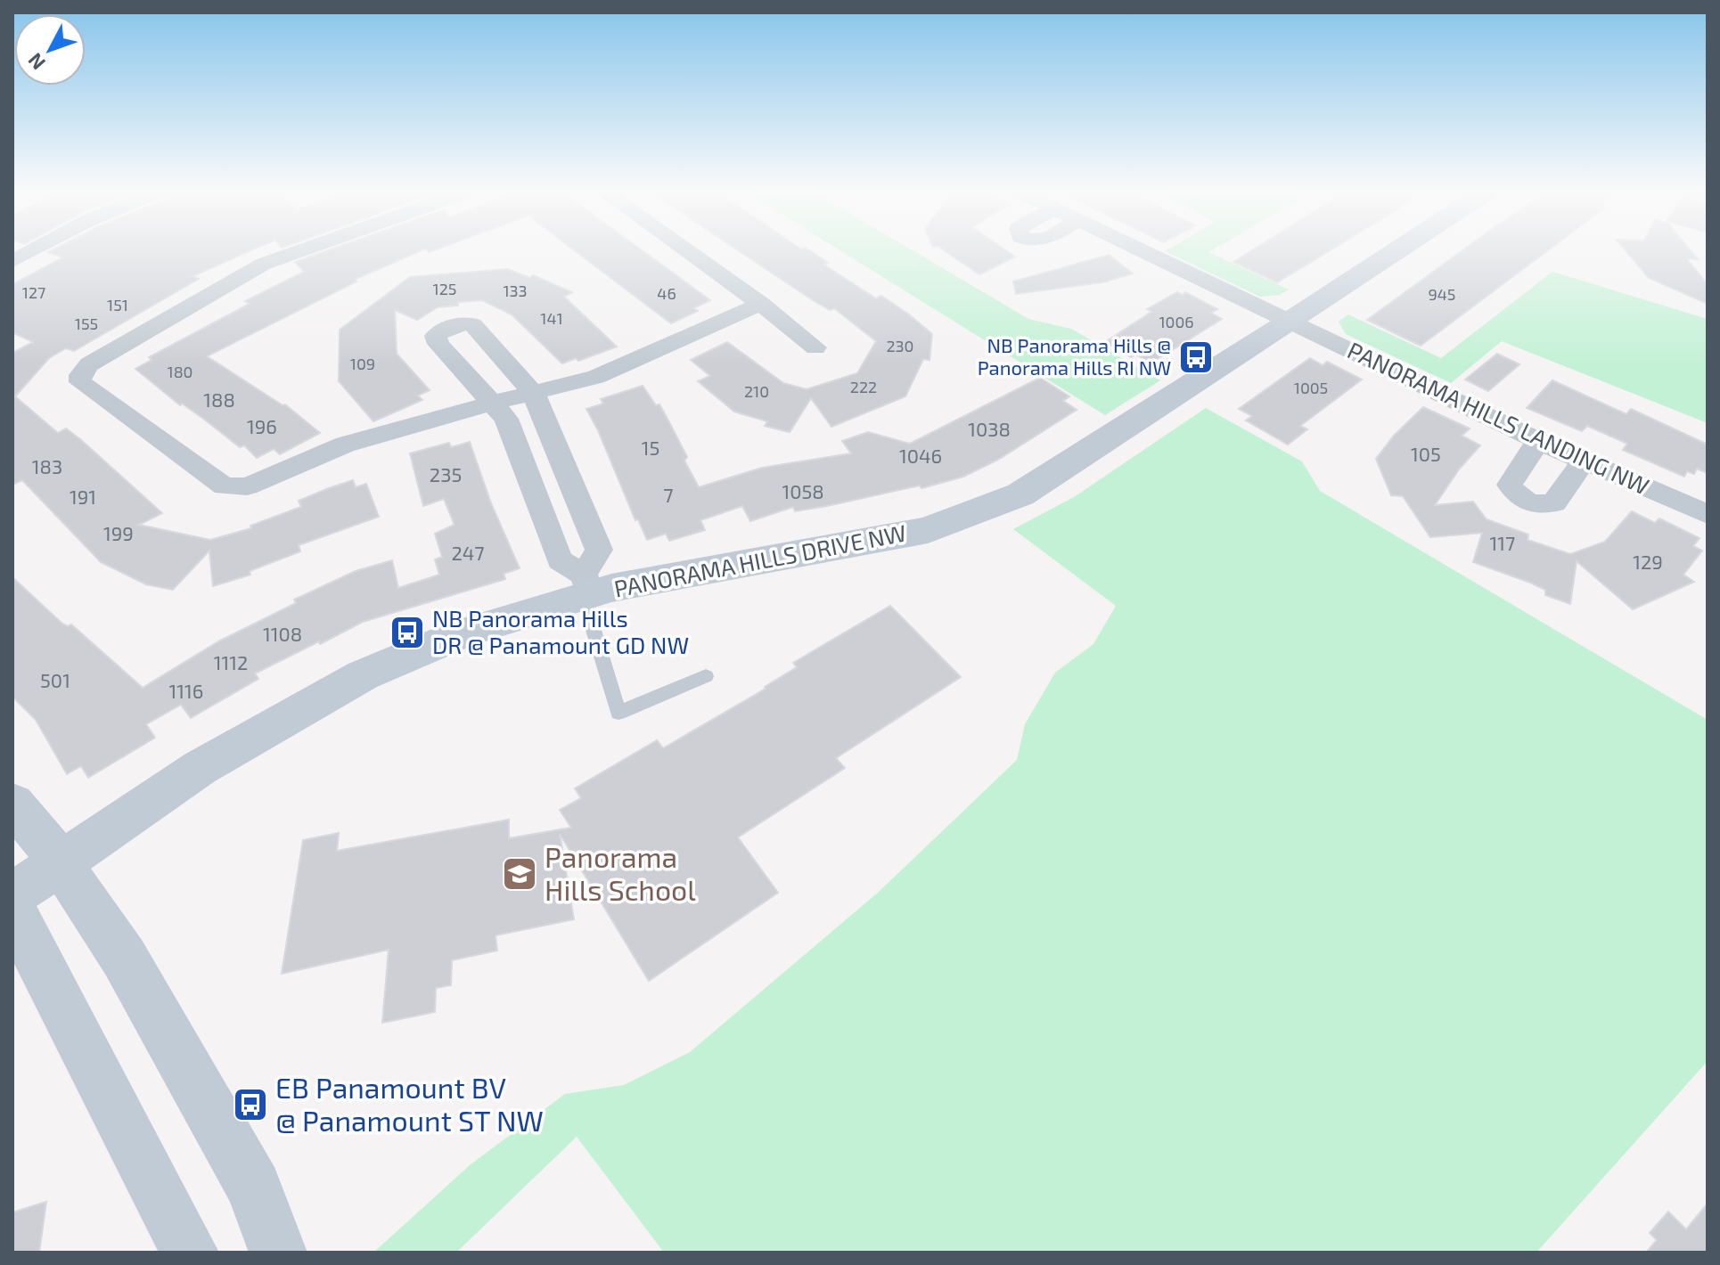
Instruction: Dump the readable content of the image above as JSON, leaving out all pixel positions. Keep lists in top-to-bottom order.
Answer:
{
  "streets": {
    "street": ["PANORAMA HILLS LANDING NW", "PANORAMA HILLS DRIVE NW"]
  },
  "crossings": [
    ["PANORAMA HILLS LANDING NW", "PANORAMA HILLS DRIVE NW"]
  ],
  "places": {
    "bus stop": ["NB Panorama Hills @ Panorama Hills RI NW", "NB Panorama Hills DR @ Panamount GD NW", "EB Panamount BV @ Panamount ST NW"],
    "school or university": ["Panorama Hills School"]
  },
  "house_numbers": [
    "125",
    "133",
    "127",
    "46",
    "945",
    "151",
    "141",
    "1006",
    "155",
    "230",
    "109",
    "180",
    "222",
    "1005",
    "210",
    "188",
    "196",
    "1038",
    "15",
    "105",
    "1046",
    "183",
    "235",
    "1058",
    "7",
    "191",
    "199",
    "117",
    "247",
    "129",
    "1108",
    "1112",
    "501",
    "1116"
  ],
  "north": "bottom left"
}
